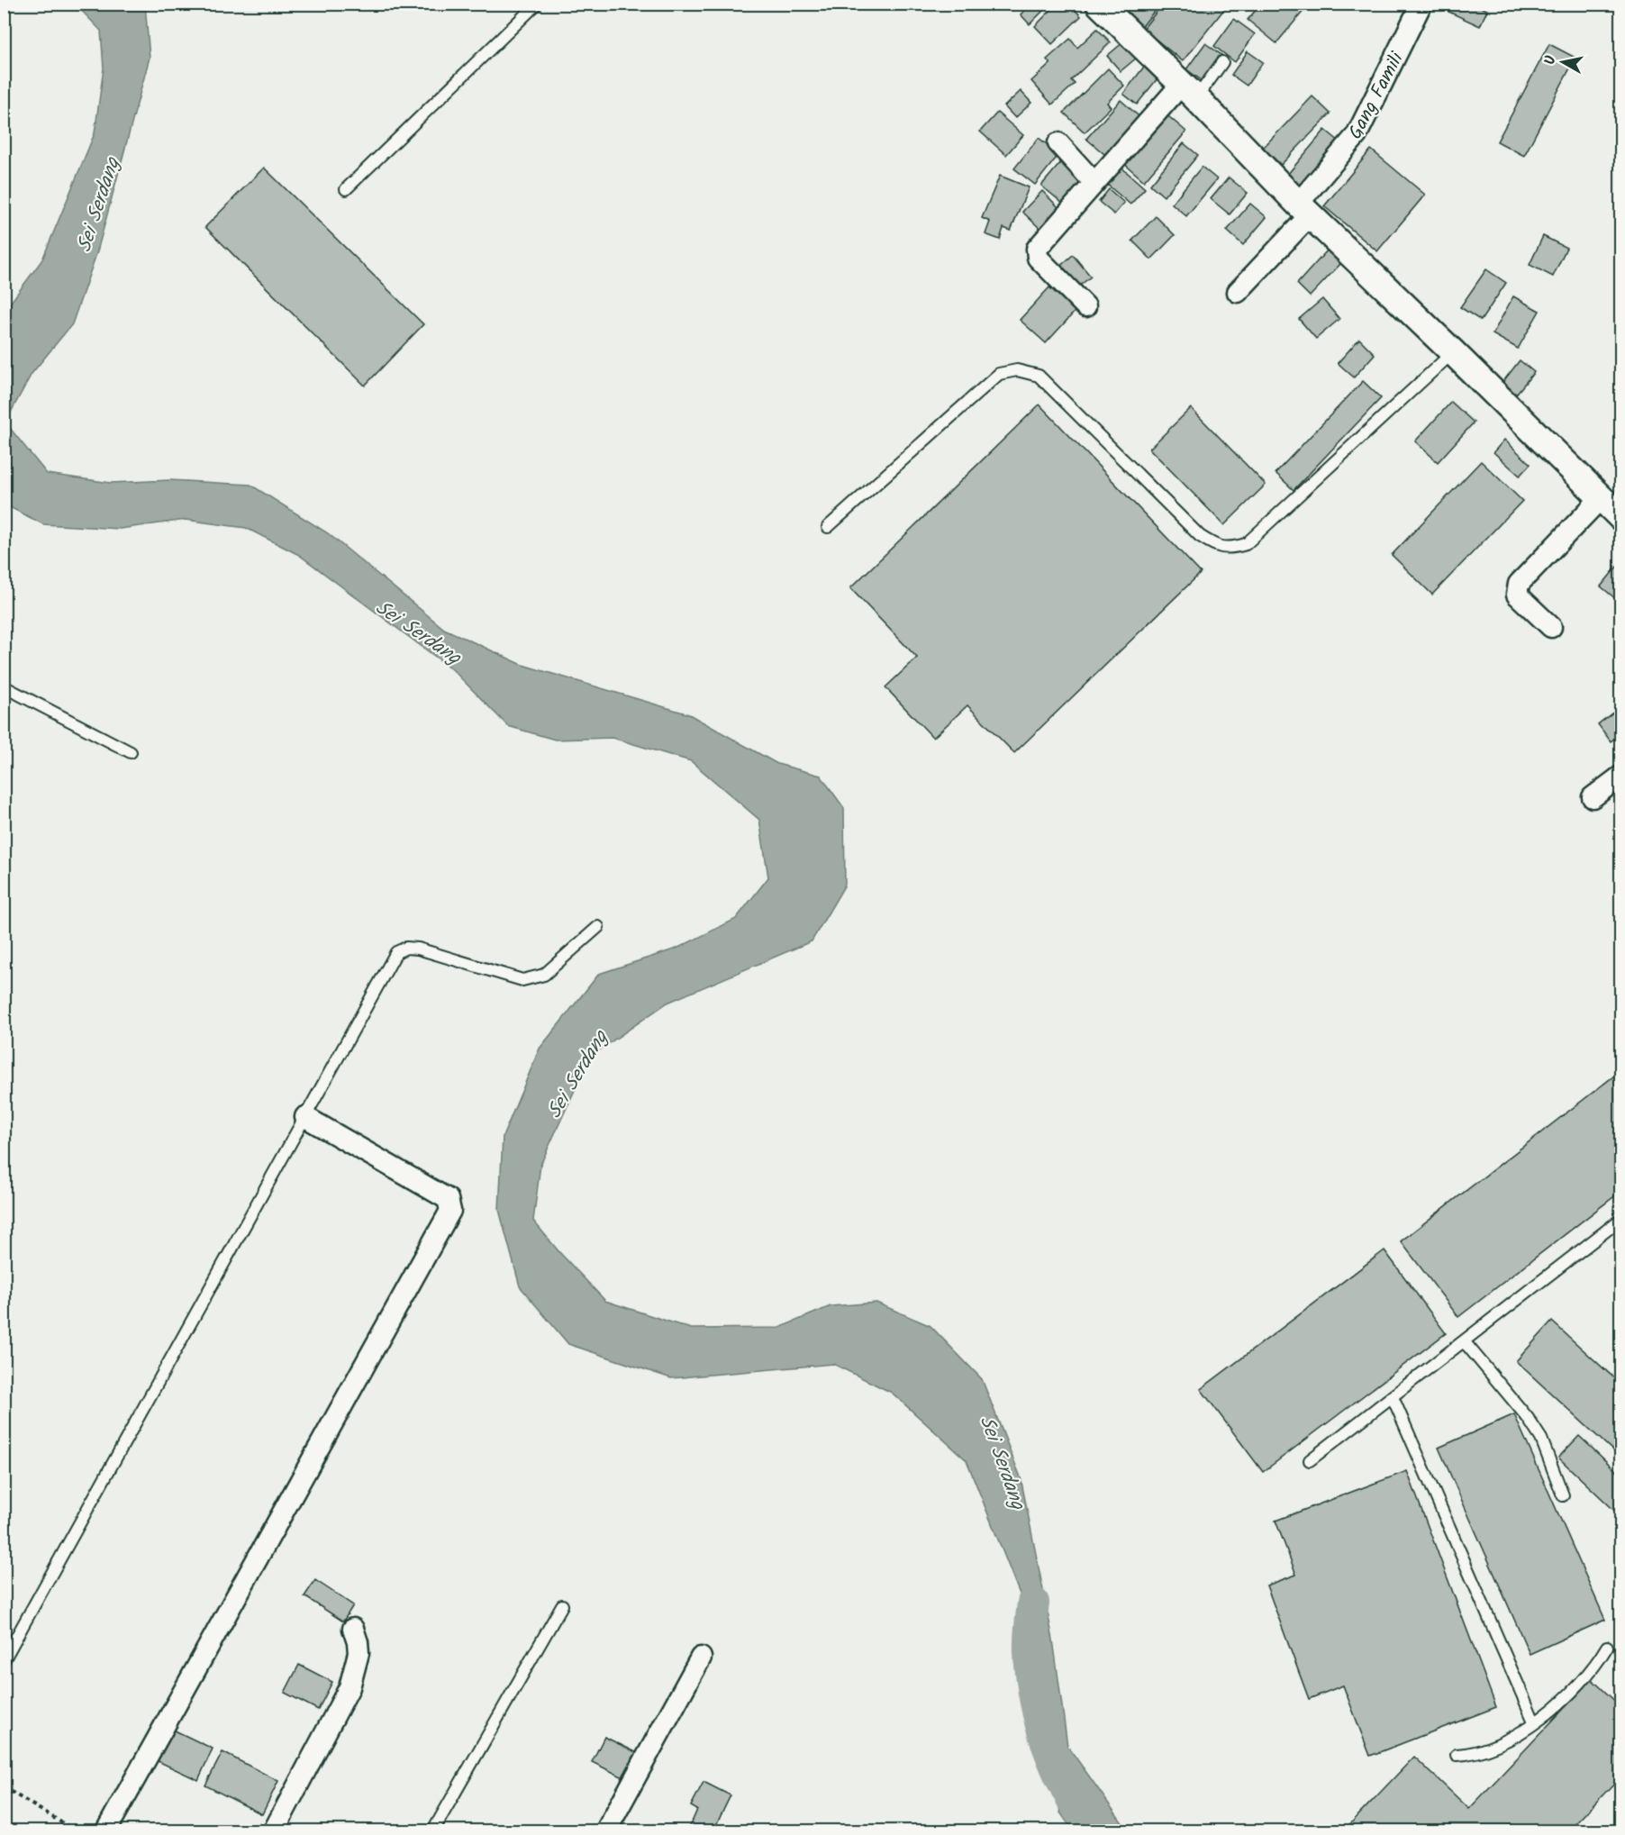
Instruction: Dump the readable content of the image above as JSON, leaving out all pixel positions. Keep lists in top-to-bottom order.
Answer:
{
  "streets": {
    "street": ["Gang Famili"]
  },
  "water": ["Sei Serdang"],
  "north": "left"
}
